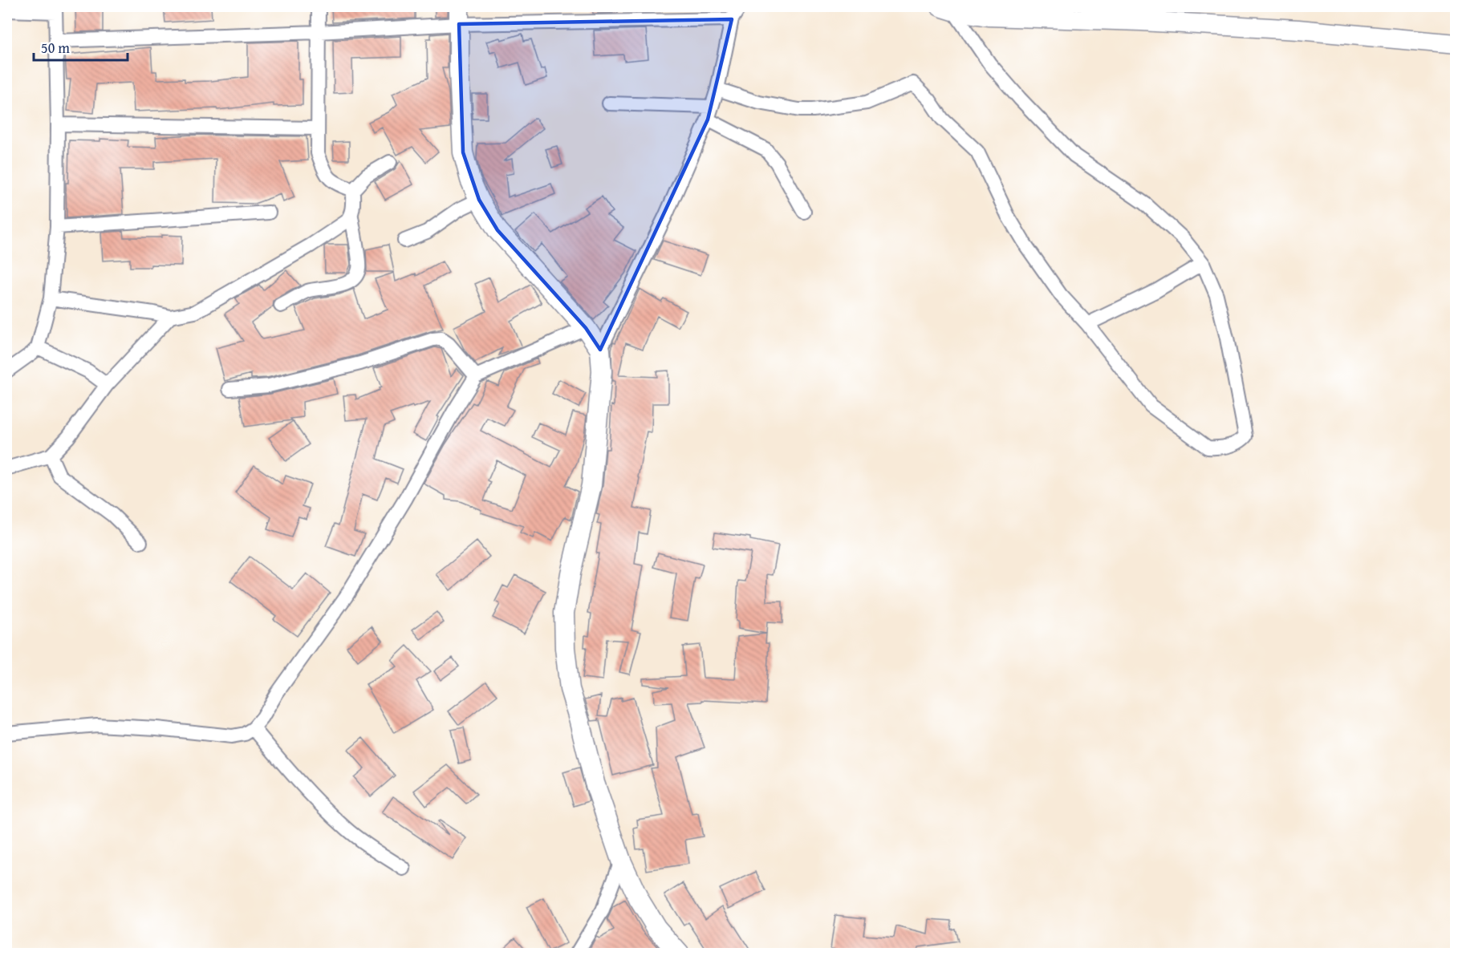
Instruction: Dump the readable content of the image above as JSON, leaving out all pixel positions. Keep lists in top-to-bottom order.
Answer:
{
  "scale_bar": "50 m"
}
